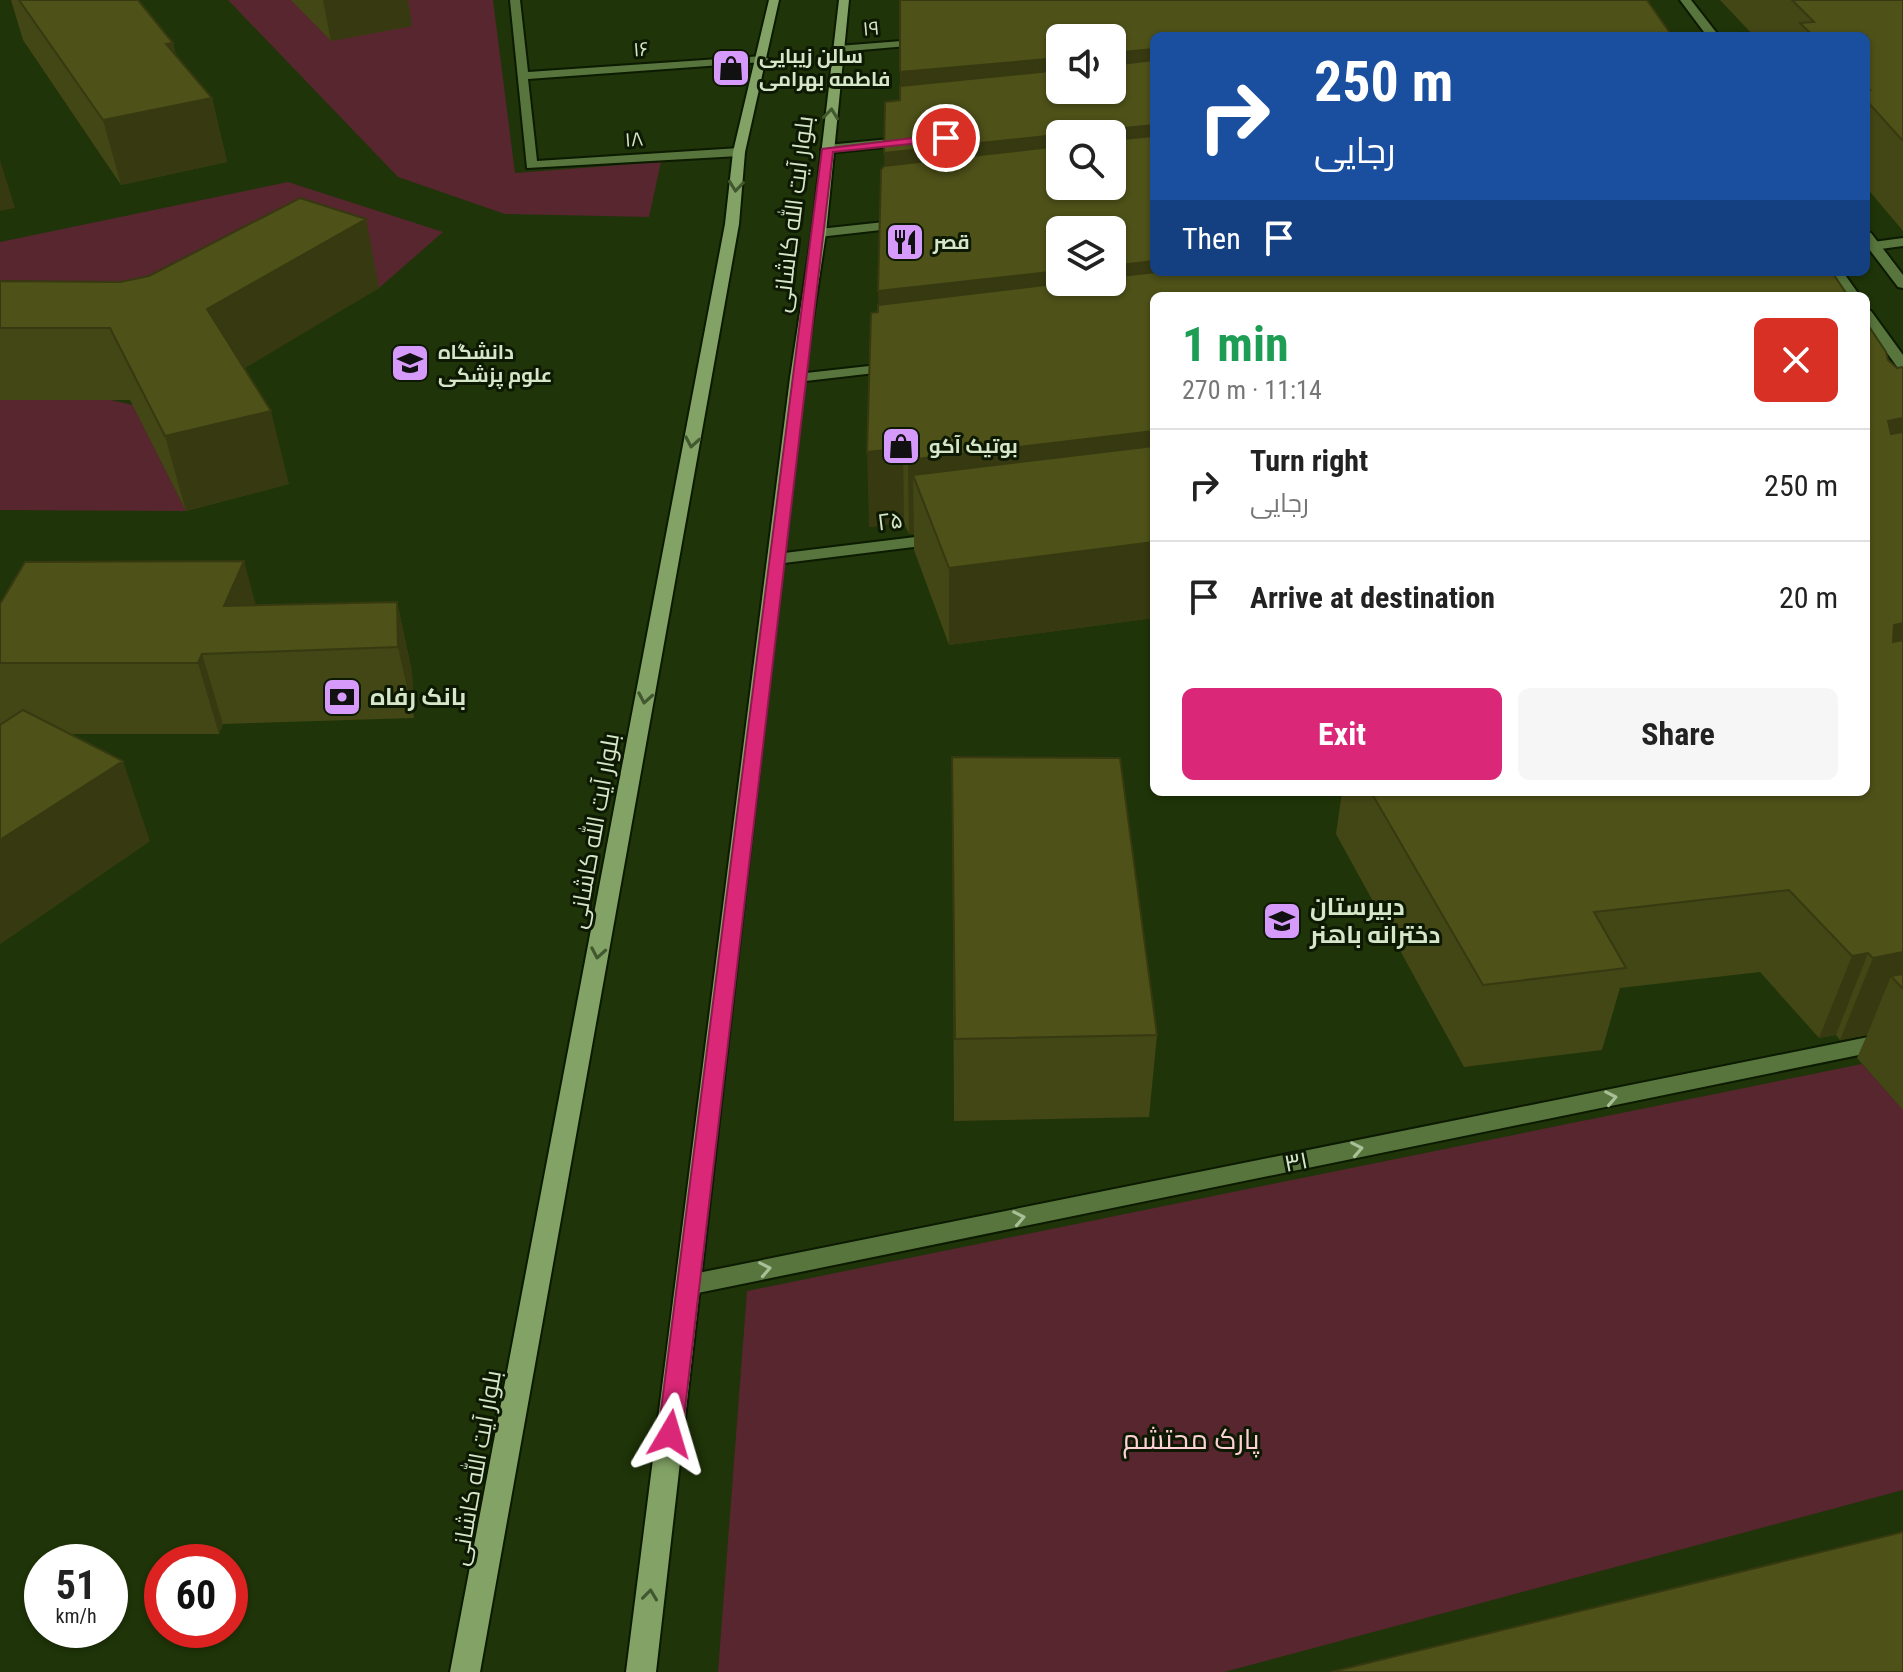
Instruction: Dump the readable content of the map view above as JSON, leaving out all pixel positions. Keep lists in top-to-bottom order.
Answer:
{
  "streets": {
    "main road": ["بلوار آیت الله کاشانی"],
    "street": [
      "۱۹",
      "۱۶",
      "۱۸",
      "۲۵",
      "۳۱"
    ]
  },
  "crossings": [
    ["۱۹", "بلوار آیت الله کاشانی"],
    ["۱۶", "۱۸"],
    ["۱۶", "بلوار آیت الله کاشانی"],
    ["۱۸", "بلوار آیت الله کاشانی"],
    ["بلوار آیت الله کاشانی", "۲۵"],
    ["بلوار آیت الله کاشانی", "۳۱"]
  ],
  "one_way": ["۳۱"],
  "parks": ["پارک محتشم"],
  "places": {
    "shop": ["سالن زیبایی فاطمه بهرامی", "بوتیک آکو"],
    "restaurant": ["قصر"],
    "school or university": ["دانشگاه علوم پزشکی", "دبیرستان دخترانه باهنر"],
    "bank": ["بانک رفاه"]
  },
  "page": {
    "turn": ["250 m", "رجایی"],
    "then": "Then",
    "heading": ["1 min", "270 m · 11:14"],
    "list": [
      {
        "name": "Turn right",
        "note": "رجایی",
        "value": "250 m"
      },
      {
        "name": "Arrive at destination",
        "value": "20 m"
      }
    ],
    "buttons": ["Exit", "Share"],
    "speed": "51 km/h",
    "limit": "60"
  }
}
